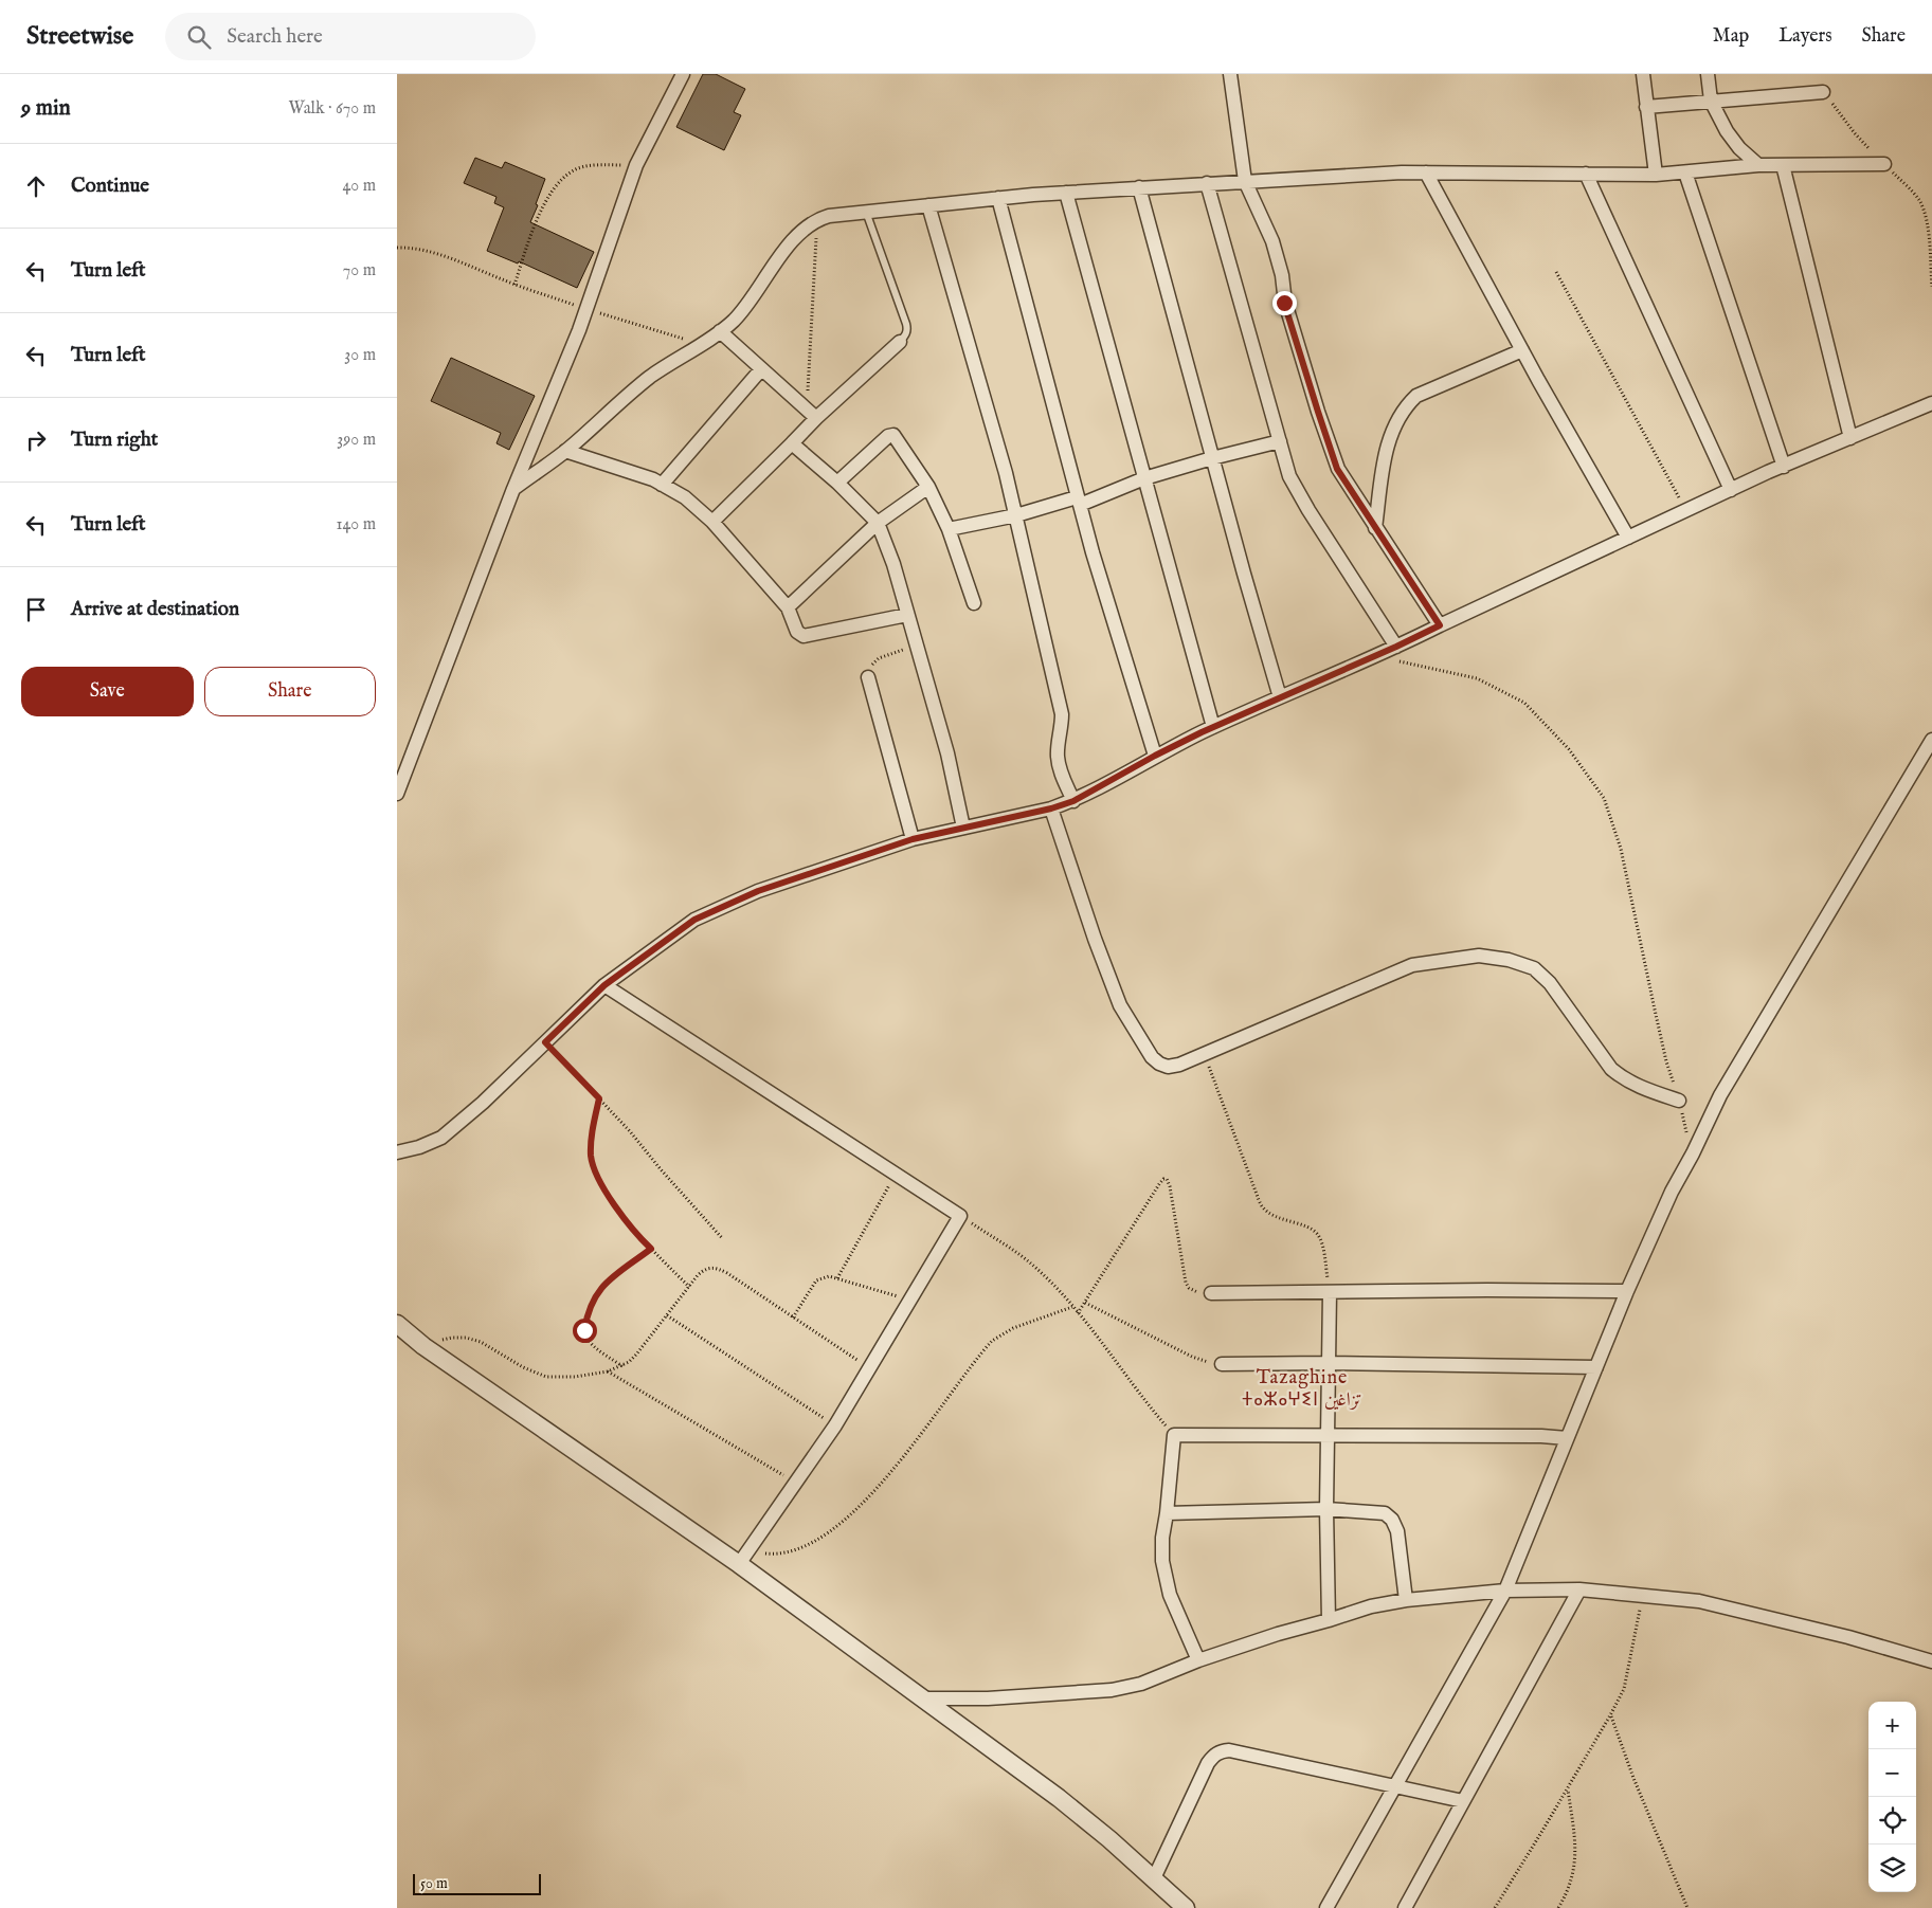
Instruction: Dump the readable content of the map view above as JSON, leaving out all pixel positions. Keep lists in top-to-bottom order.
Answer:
{
  "districts": ["Tazaghine ⵜⴰⵣⴰⵖⵉⵏ تزاغين"],
  "scale_bar": "50 m",
  "page": {
    "header": "Streetwise",
    "search": "Search here",
    "nav": ["Map", "Layers", "Share"],
    "heading": ["9 min", "Walk · 670 m"],
    "list": [
      ["Continue", "40 m"],
      ["Turn left", "70 m"],
      ["Turn left", "30 m"],
      ["Turn right", "390 m"],
      ["Turn left", "140 m"],
      "Arrive at destination"
    ],
    "buttons": ["Save", "Share"],
    "map_buttons": ["+", "−"],
    "scale": "50 m"
  }
}
